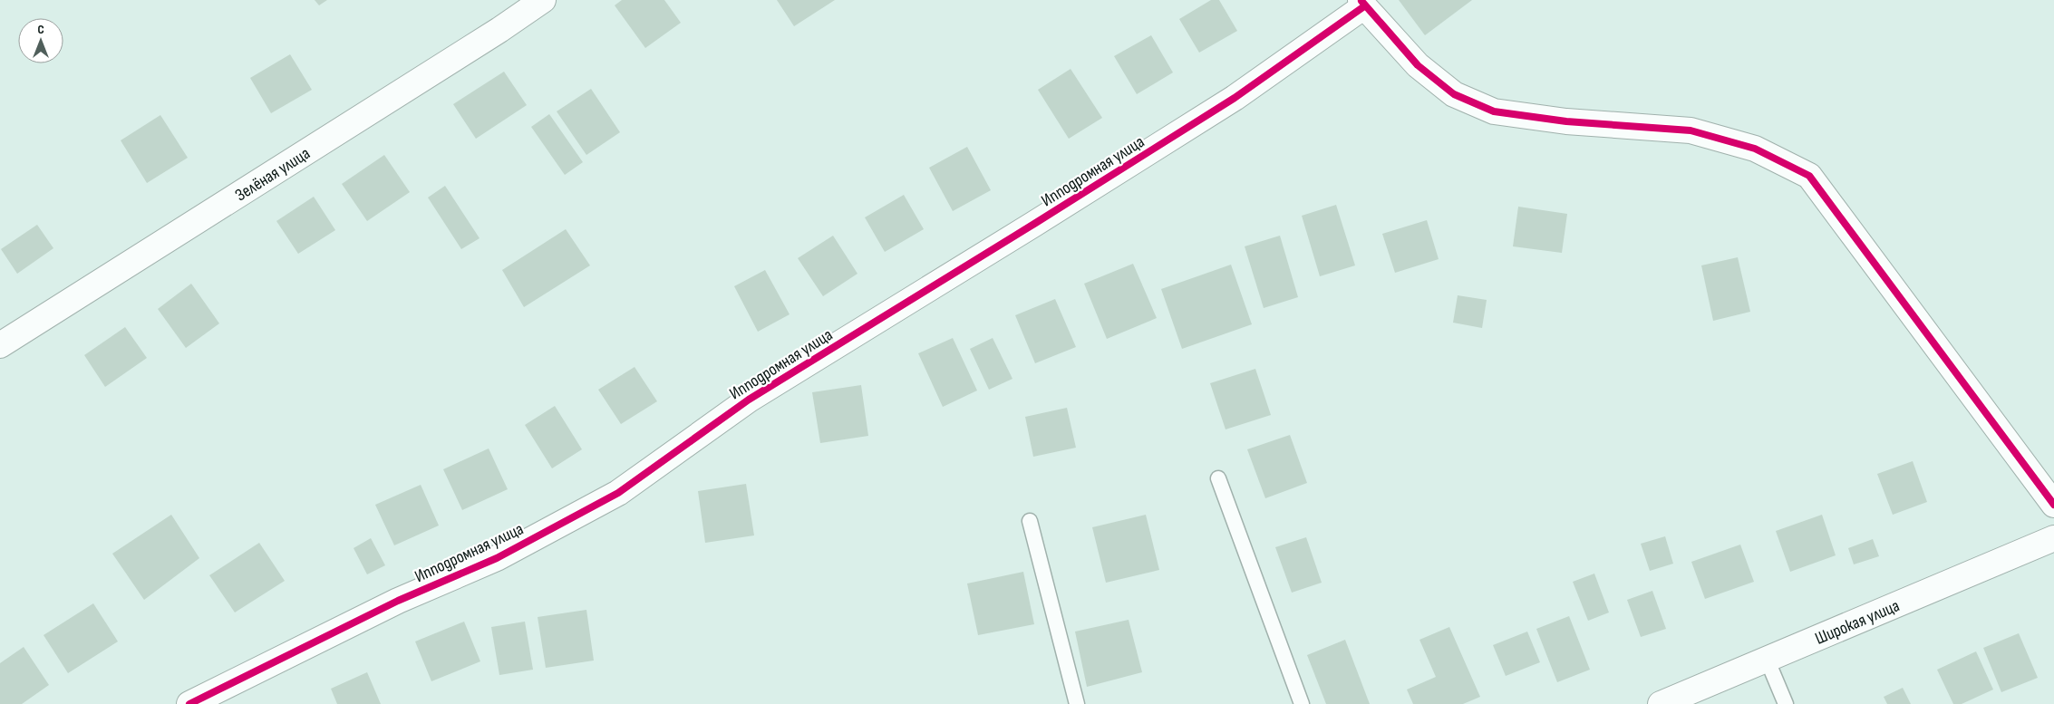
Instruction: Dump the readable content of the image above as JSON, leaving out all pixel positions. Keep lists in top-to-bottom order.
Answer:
{
  "streets": {
    "street": ["Ипподромная улица", "Зелёная улица", "Широкая улица"]
  },
  "north": "top"
}
